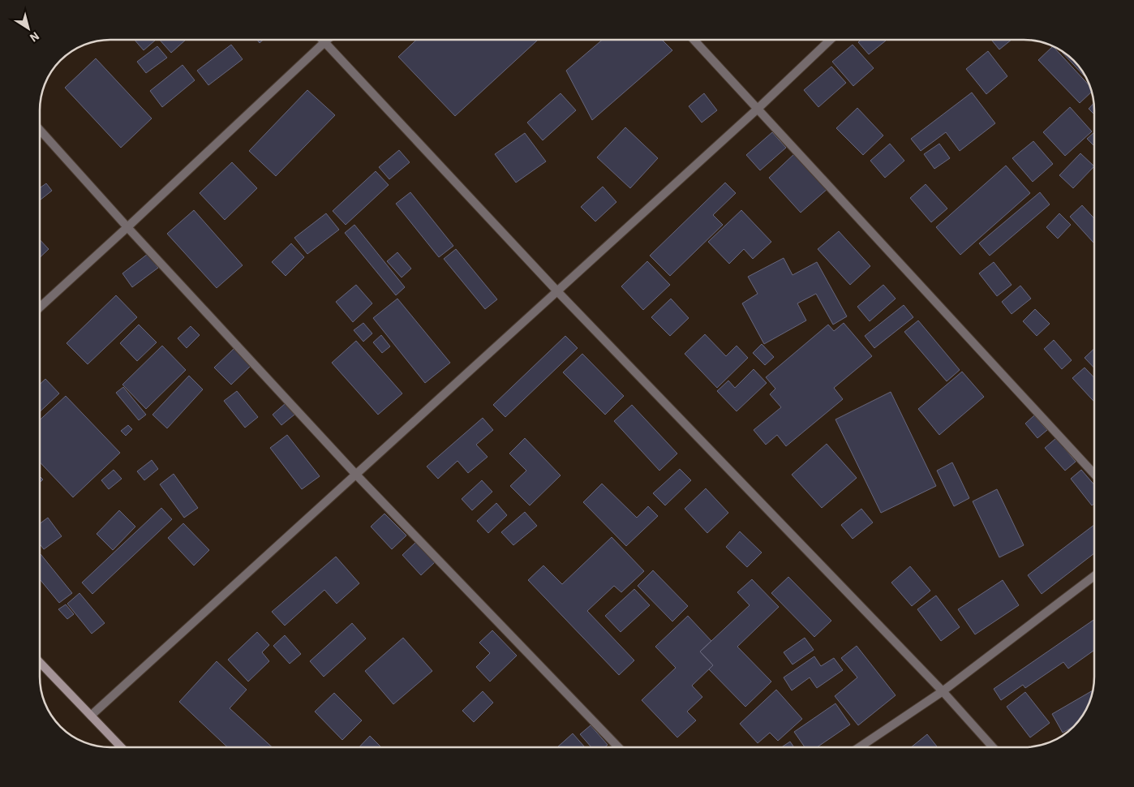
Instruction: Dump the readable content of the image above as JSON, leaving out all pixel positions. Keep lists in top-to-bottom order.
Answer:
{
  "north": "bottom right"
}
